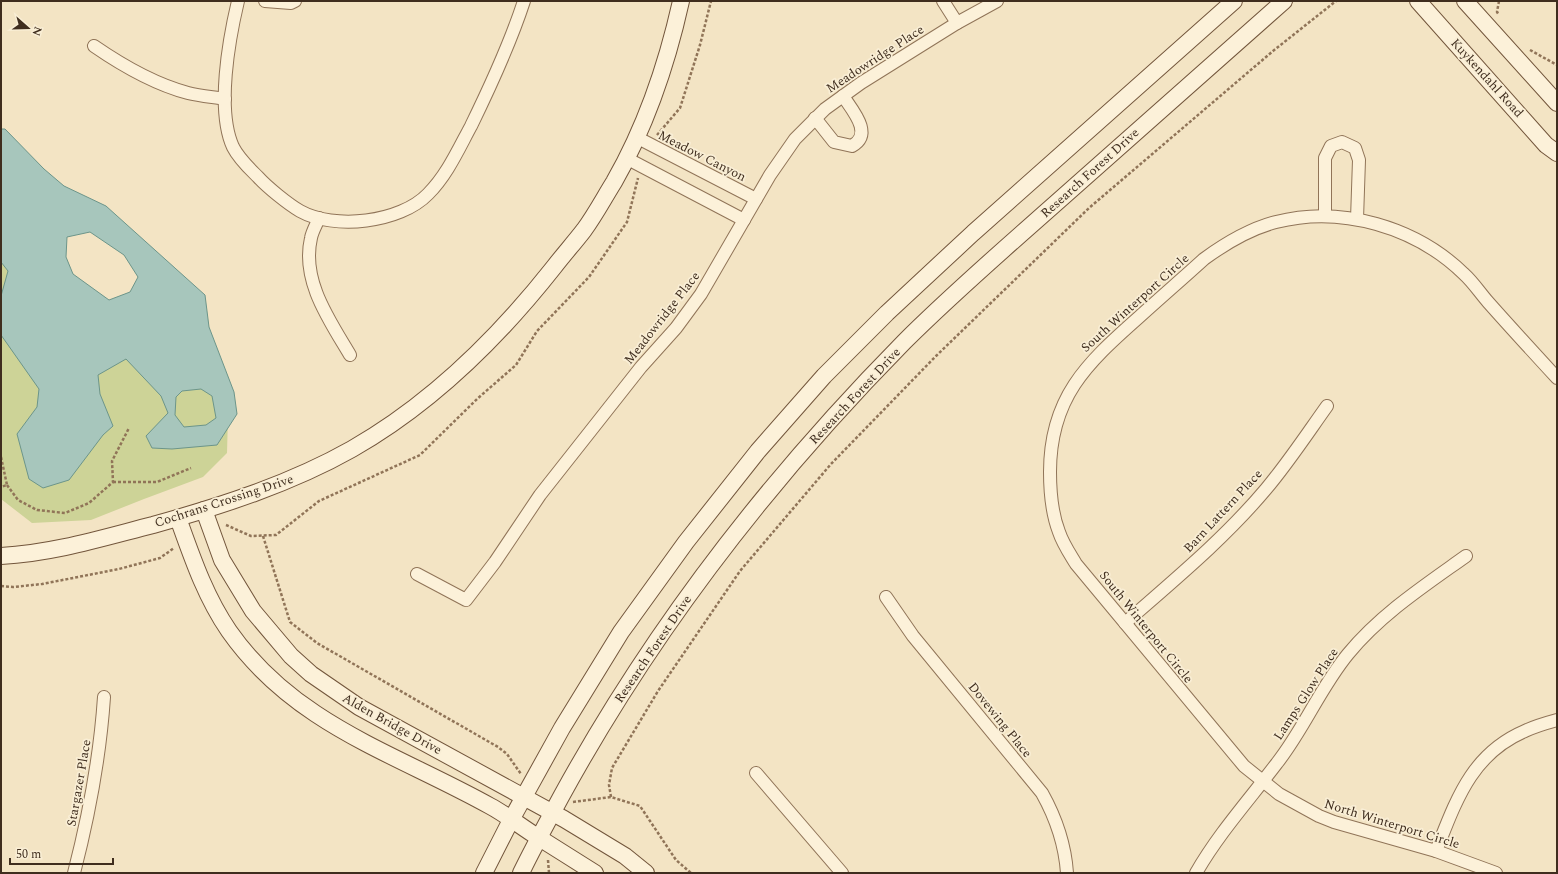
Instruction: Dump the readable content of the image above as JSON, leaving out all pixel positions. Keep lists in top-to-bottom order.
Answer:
{
  "streets": {
    "main road": [
      "Kuykendahl Road",
      "Research Forest Drive",
      "Cochrans Crossing Drive",
      "Alden Bridge Drive"
    ],
    "street": [
      "Meadowridge Place",
      "Meadow Canyon",
      "South Winterport Circle",
      "Barn Lattern Place",
      "Lamps Glow Place",
      "Dovewing Place",
      "Stargazer Place",
      "North Winterport Circle"
    ]
  },
  "crossings": [
    ["Meadowridge Place", "Meadow Canyon"],
    ["Meadow Canyon", "Cochrans Crossing Drive"],
    ["Research Forest Drive", "Alden Bridge Drive"],
    ["South Winterport Circle", "Barn Lattern Place"],
    ["South Winterport Circle", "Lamps Glow Place"],
    ["South Winterport Circle", "North Winterport Circle"],
    ["Cochrans Crossing Drive", "Alden Bridge Drive"],
    ["Lamps Glow Place", "North Winterport Circle"]
  ],
  "scale_bar": "50 m",
  "north": "right"
}
